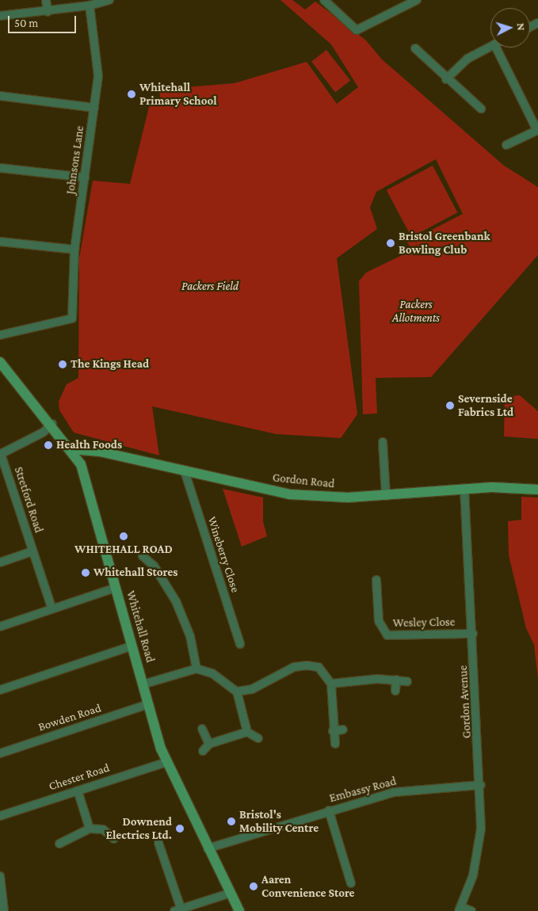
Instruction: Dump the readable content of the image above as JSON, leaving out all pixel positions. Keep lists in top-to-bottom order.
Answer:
{
  "streets": {
    "main road": ["Gordon Road", "Whitehall Road"],
    "street": [
      "Johnsons Lane",
      "Stretford Road",
      "Wineberry Close",
      "Wesley Close",
      "Gordon Avenue",
      "Bowden Road",
      "Chester Road",
      "Embassy Road"
    ]
  },
  "crossings": [
    ["Gordon Road", "Wineberry Close"],
    ["Gordon Road", "Whitehall Road"],
    ["Gordon Road", "Gordon Avenue"],
    ["Stretford Road", "Whitehall Road"],
    ["Wesley Close", "Gordon Avenue"],
    ["Whitehall Road", "Bowden Road"],
    ["Whitehall Road", "Chester Road"],
    ["Whitehall Road", "Embassy Road"],
    ["Gordon Avenue", "Embassy Road"]
  ],
  "parks": ["Packers Field", "Packers Allotments"],
  "places": [
    "Whitehall Primary School",
    "Bristol Greenbank Bowling Club",
    "The Kings Head",
    "Severnside Fabrics Ltd",
    "Health Foods",
    "WHITEHALL ROAD",
    "Whitehall Stores",
    "Bristol's Mobility Centre",
    "Downend Electrics Ltd.",
    "Aaren Convenience Store"
  ],
  "scale_bar": "50 m",
  "north": "right"
}
